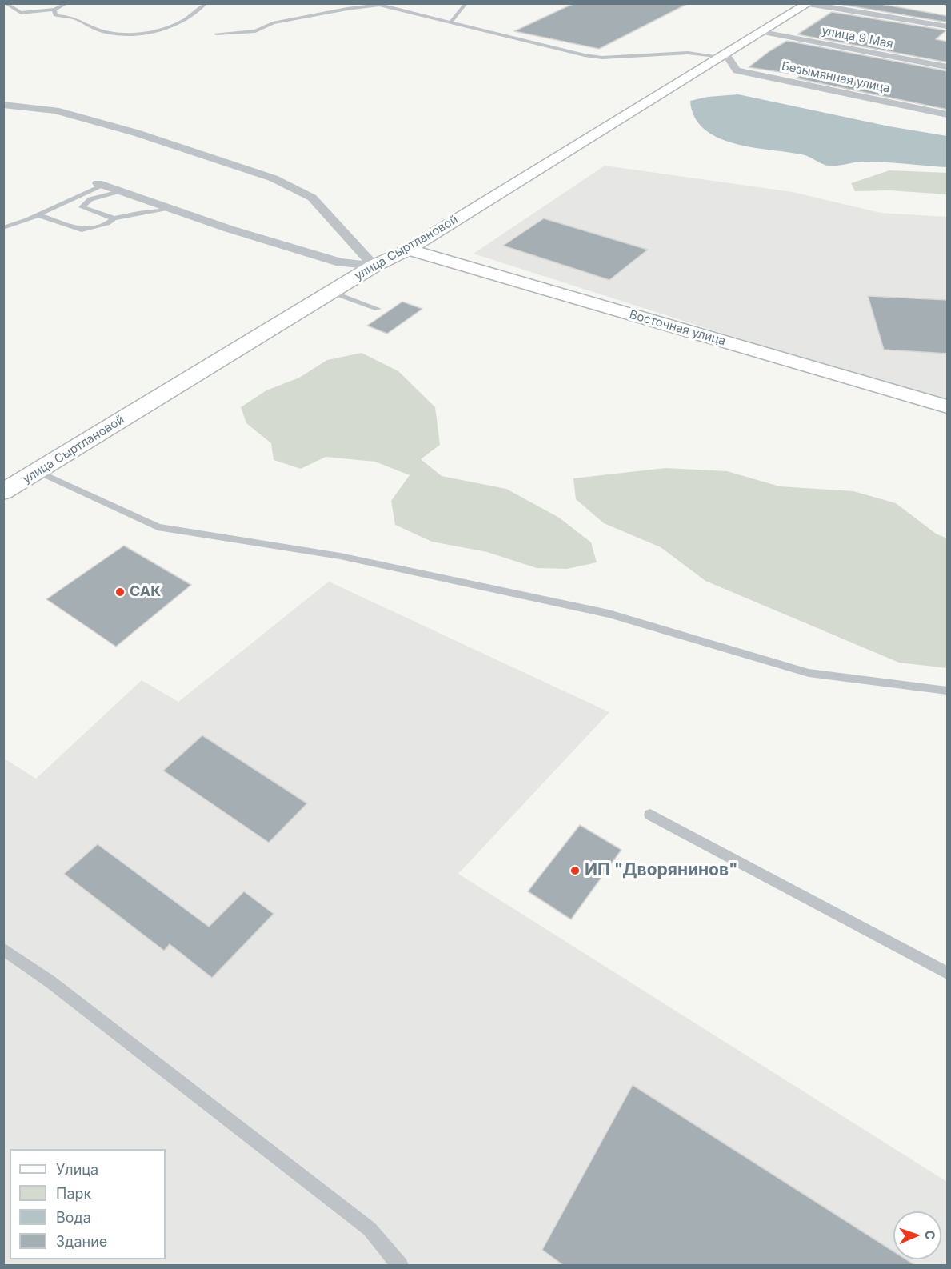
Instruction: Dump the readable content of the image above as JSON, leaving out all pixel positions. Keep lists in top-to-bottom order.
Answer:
{
  "streets": {
    "street": [
      "улица 9 Мая",
      "Безымянная улица",
      "улица Сыртлановой",
      "Восточная улица"
    ]
  },
  "crossings": [
    ["улица 9 Мая", "улица Сыртлановой"],
    ["Безымянная улица", "улица Сыртлановой"],
    ["улица Сыртлановой", "Восточная улица"]
  ],
  "places": ["САК", "ИП \"Дворянинов\""],
  "legend": [
    "Улица",
    "Парк",
    "Вода",
    "Здание"
  ],
  "north": "right"
}
